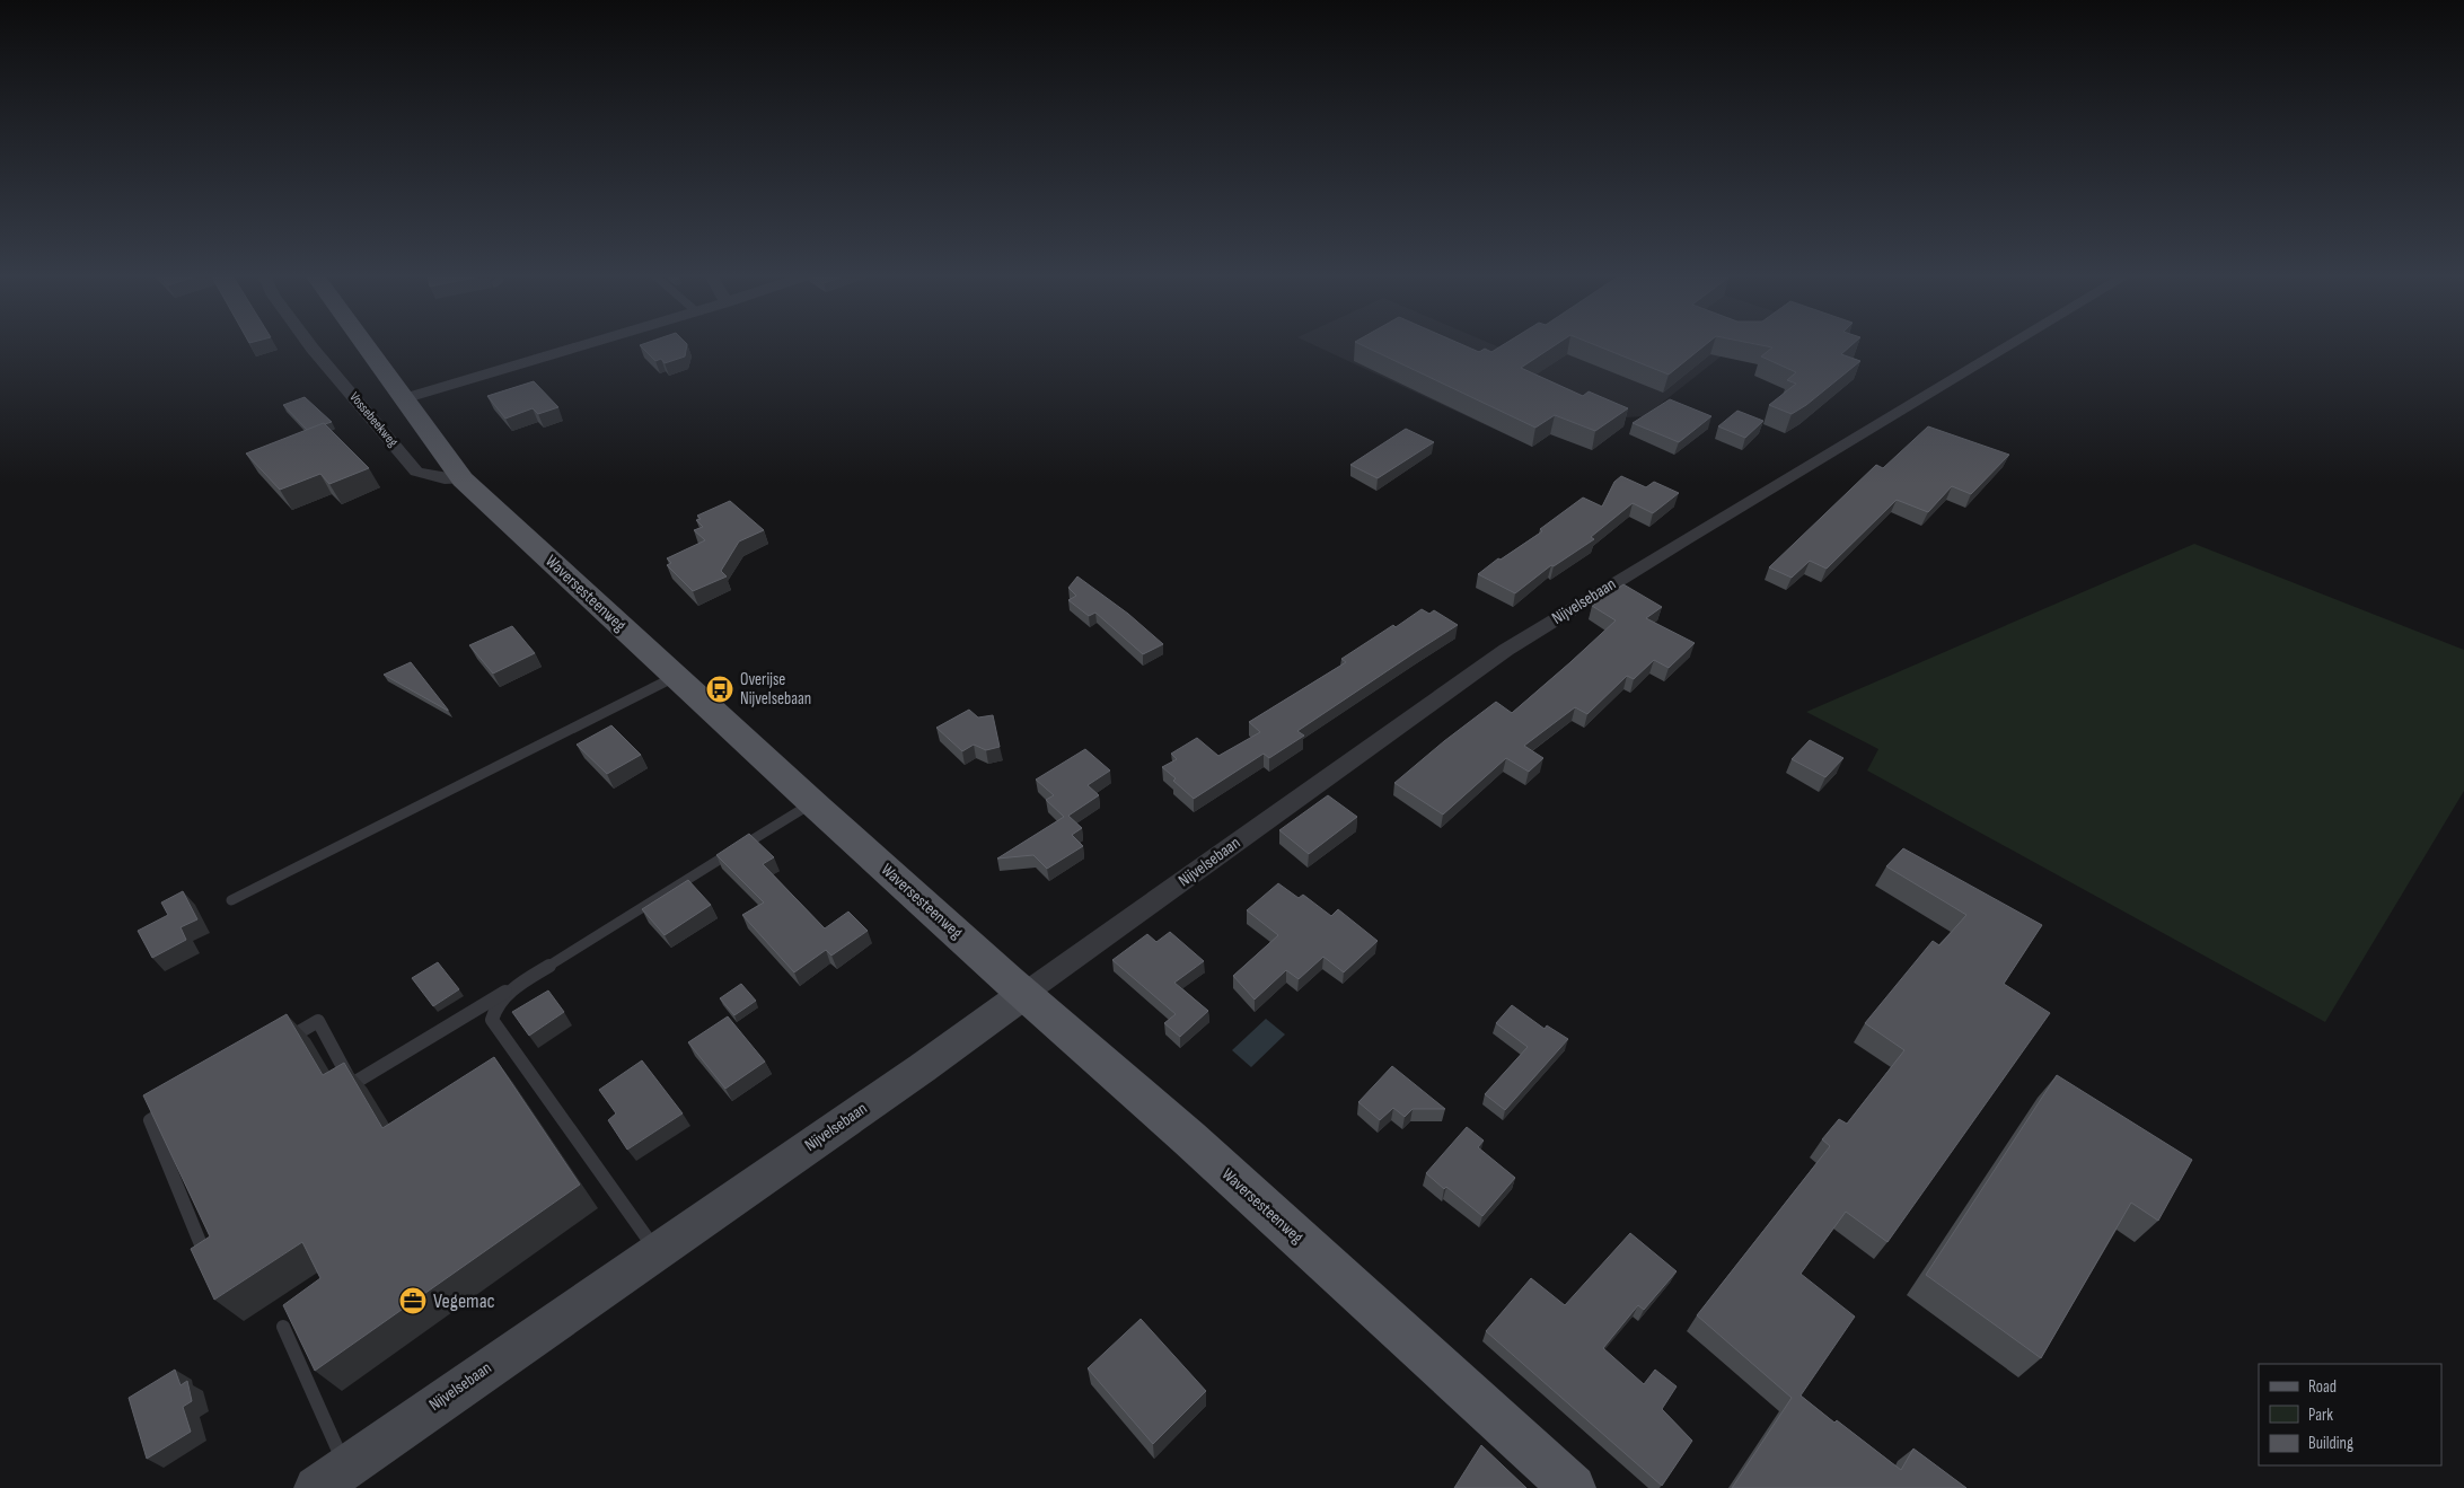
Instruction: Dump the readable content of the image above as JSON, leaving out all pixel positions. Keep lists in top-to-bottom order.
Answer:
{
  "streets": {
    "main road": ["Waversesteenweg", "Nijvelsebaan"],
    "street": ["Vossebeekweg"]
  },
  "crossings": [
    ["Vossebeekweg", "Waversesteenweg"],
    ["Waversesteenweg", "Nijvelsebaan"]
  ],
  "places": {
    "bus stop": ["Overijse Nijvelsebaan"],
    "office": ["Vegemac"]
  },
  "legend": ["Road", "Park", "Building"]
}
